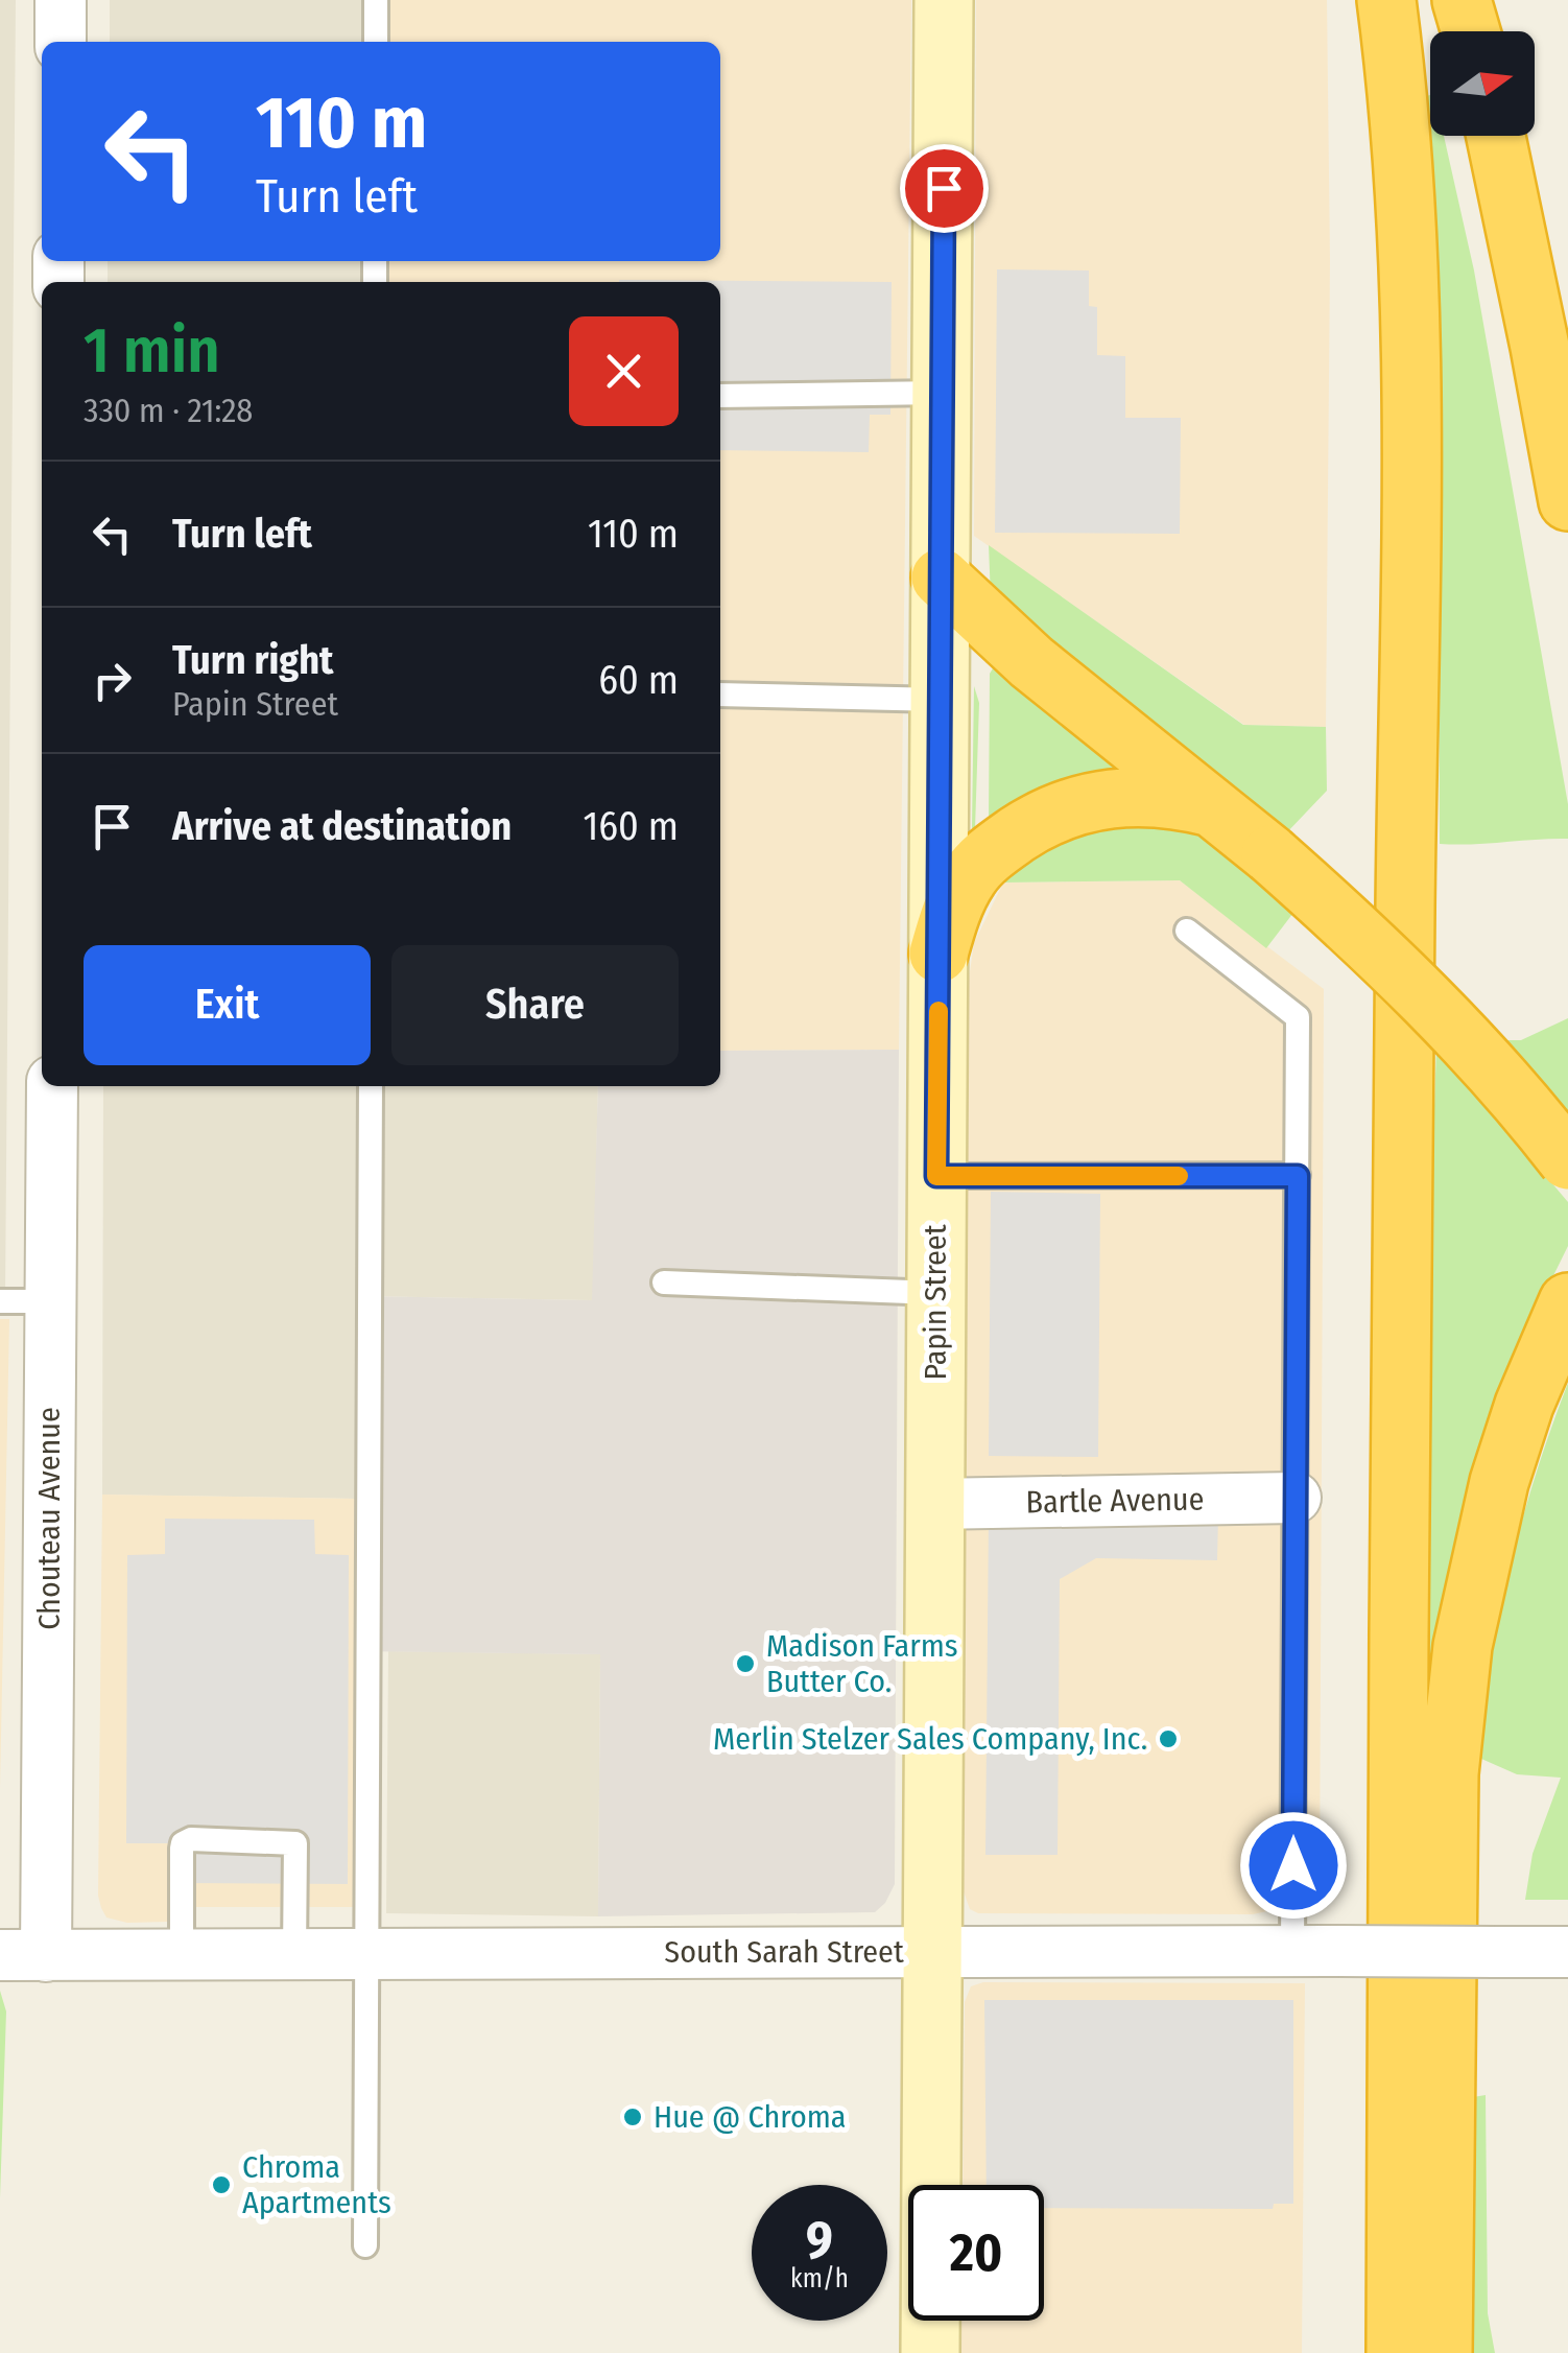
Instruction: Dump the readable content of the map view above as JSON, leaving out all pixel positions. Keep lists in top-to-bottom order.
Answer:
{
  "streets": {
    "street": [
      "Papin Street",
      "Bartle Avenue",
      "Chouteau Avenue",
      "South Sarah Street"
    ]
  },
  "crossings": [
    ["Papin Street", "Bartle Avenue"],
    ["Papin Street", "South Sarah Street"],
    ["Chouteau Avenue", "South Sarah Street"]
  ],
  "places": [
    "Madison Farms Butter Co.",
    "Merlin Stelzer Sales Company, Inc.",
    "Hue @ Chroma",
    "Chroma Apartments"
  ],
  "north": "right",
  "page": {
    "turn": ["110 m", "Turn left"],
    "heading": ["1 min", "330 m · 21:28"],
    "list": [
      {
        "name": "Turn left",
        "value": "110 m"
      },
      {
        "name": "Turn right",
        "note": "Papin Street",
        "value": "60 m"
      },
      {
        "name": "Arrive at destination",
        "value": "160 m"
      }
    ],
    "buttons": ["Exit", "Share"],
    "speed": "9 km/h",
    "limit": "20"
  }
}
